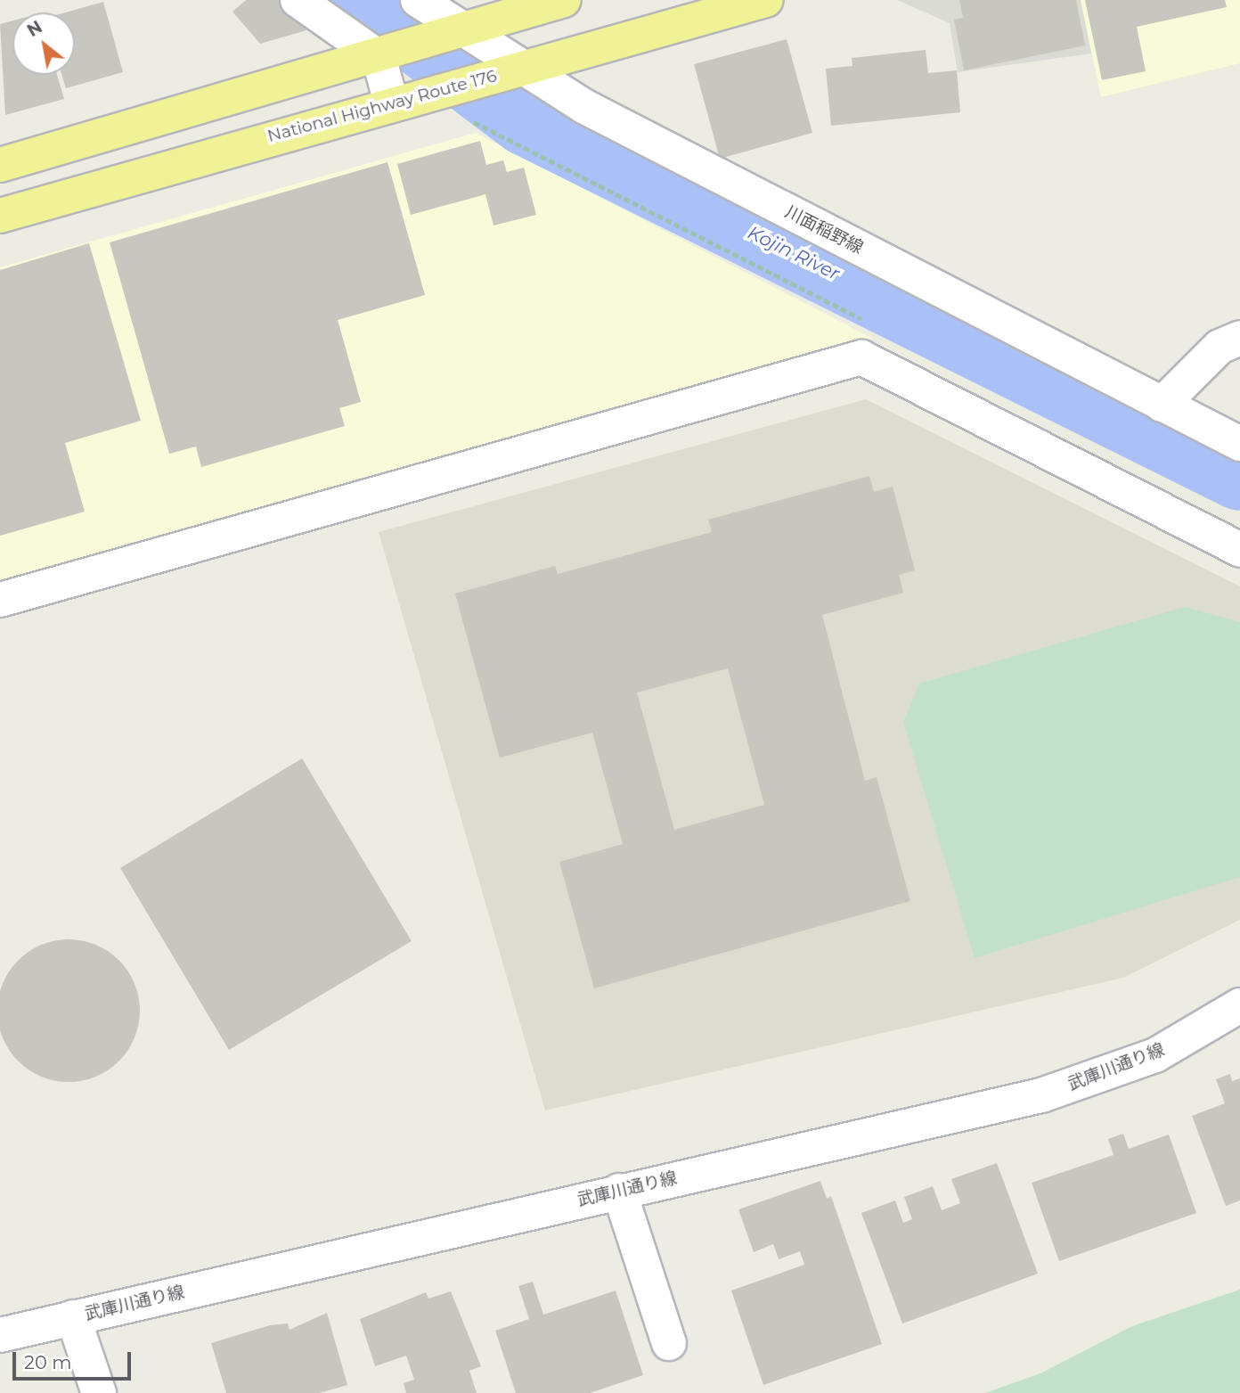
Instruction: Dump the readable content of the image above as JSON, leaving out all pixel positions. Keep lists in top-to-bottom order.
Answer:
{
  "streets": {
    "highway": ["National Highway Route 176"],
    "street": ["川面稲野線", "武庫川通り線"]
  },
  "crossings": [
    ["National Highway Route 176", "川面稲野線"]
  ],
  "water": ["Kojin River"],
  "scale_bar": "20 m",
  "north": "top left"
}
